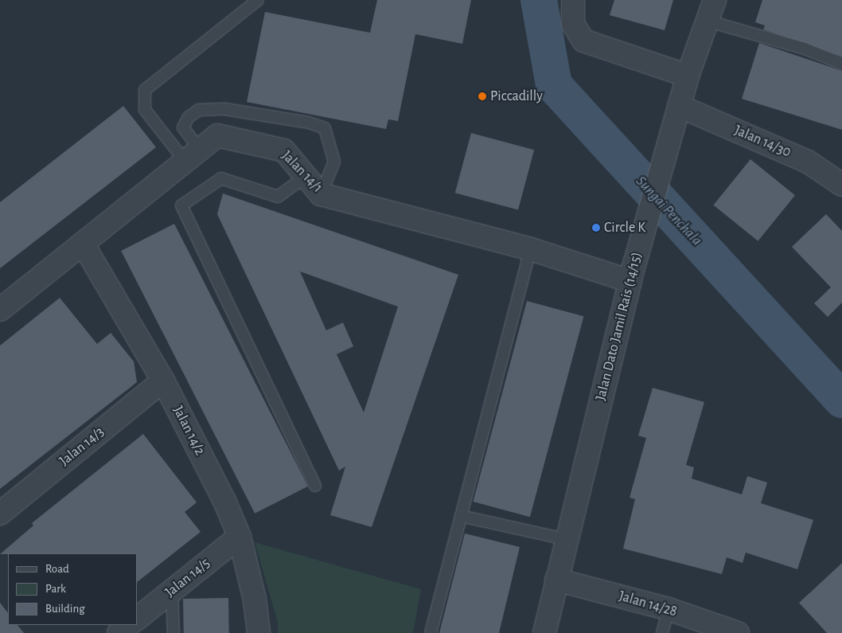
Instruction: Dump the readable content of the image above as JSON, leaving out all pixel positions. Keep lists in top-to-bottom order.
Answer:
{
  "streets": {
    "street": [
      "Jalan 14/30",
      "Jalan 14/1",
      "Jalan Dato Jamil Rais (14/15)",
      "Jalan 14/2",
      "Jalan 14/3",
      "Jalan 14/5",
      "Jalan 14/28"
    ]
  },
  "crossings": [
    ["Jalan 14/30", "Jalan Dato Jamil Rais (14/15)"],
    ["Jalan 14/1", "Jalan Dato Jamil Rais (14/15)"],
    ["Jalan 14/1", "Jalan 14/2"],
    ["Jalan Dato Jamil Rais (14/15)", "Jalan 14/28"],
    ["Jalan 14/2", "Jalan 14/3"],
    ["Jalan 14/2", "Jalan 14/5"]
  ],
  "water": ["Sungai Penchala"],
  "places": ["Piccadilly", "Circle K"],
  "legend": ["Road", "Park", "Building"]
}
